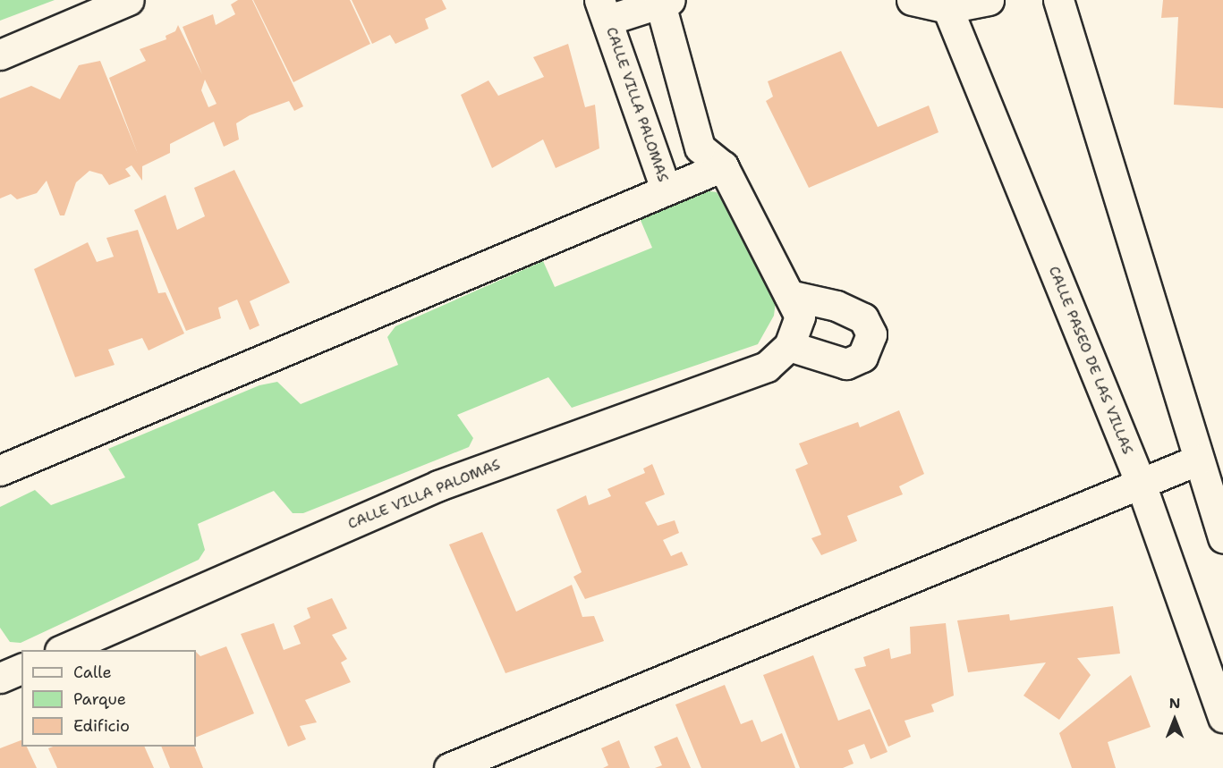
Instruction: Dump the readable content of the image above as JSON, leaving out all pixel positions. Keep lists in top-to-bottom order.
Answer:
{
  "streets": {
    "street": ["CALLE VILLA PALOMAS", "CALLE PASEO DE LAS VILLAS"]
  },
  "legend": ["Calle", "Parque", "Edificio"],
  "north": "top"
}
